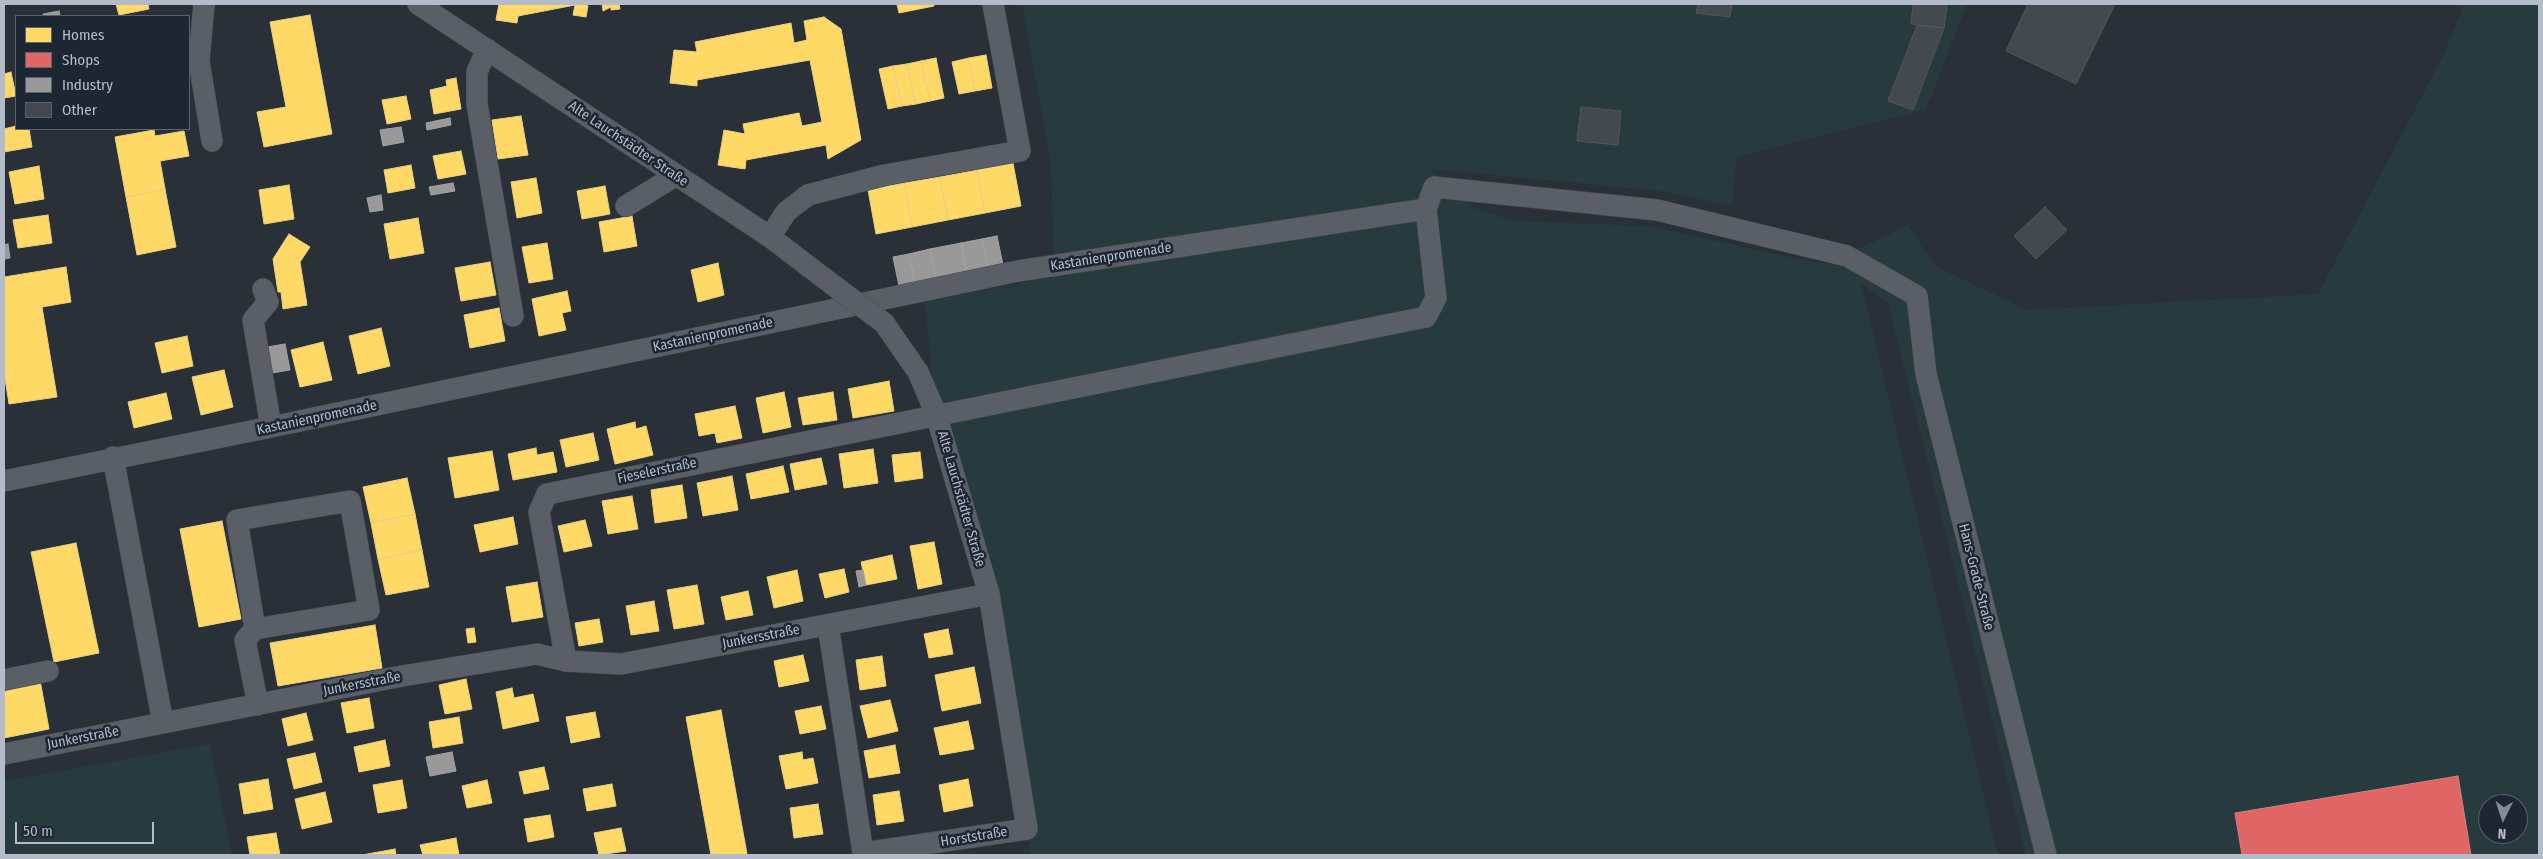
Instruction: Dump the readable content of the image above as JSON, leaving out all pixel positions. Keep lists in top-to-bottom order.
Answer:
{
  "streets": {
    "street": [
      "Alte Lauchstädter Straße",
      "Kastanienpromenade",
      "Fieselerstraße",
      "Hans-Grade-Straße",
      "Junkersstraße",
      "Junkerstraße",
      "Horststraße"
    ]
  },
  "crossings": [
    ["Alte Lauchstädter Straße", "Fieselerstraße"],
    ["Alte Lauchstädter Straße", "Junkersstraße"],
    ["Alte Lauchstädter Straße", "Horststraße"],
    ["Kastanienpromenade", "Hans-Grade-Straße"],
    ["Fieselerstraße", "Junkersstraße"],
    ["Junkersstraße", "Junkerstraße"]
  ],
  "legend": [
    "Homes",
    "Shops",
    "Industry",
    "Other"
  ],
  "scale_bar": "50 m",
  "north": "bottom"
}
